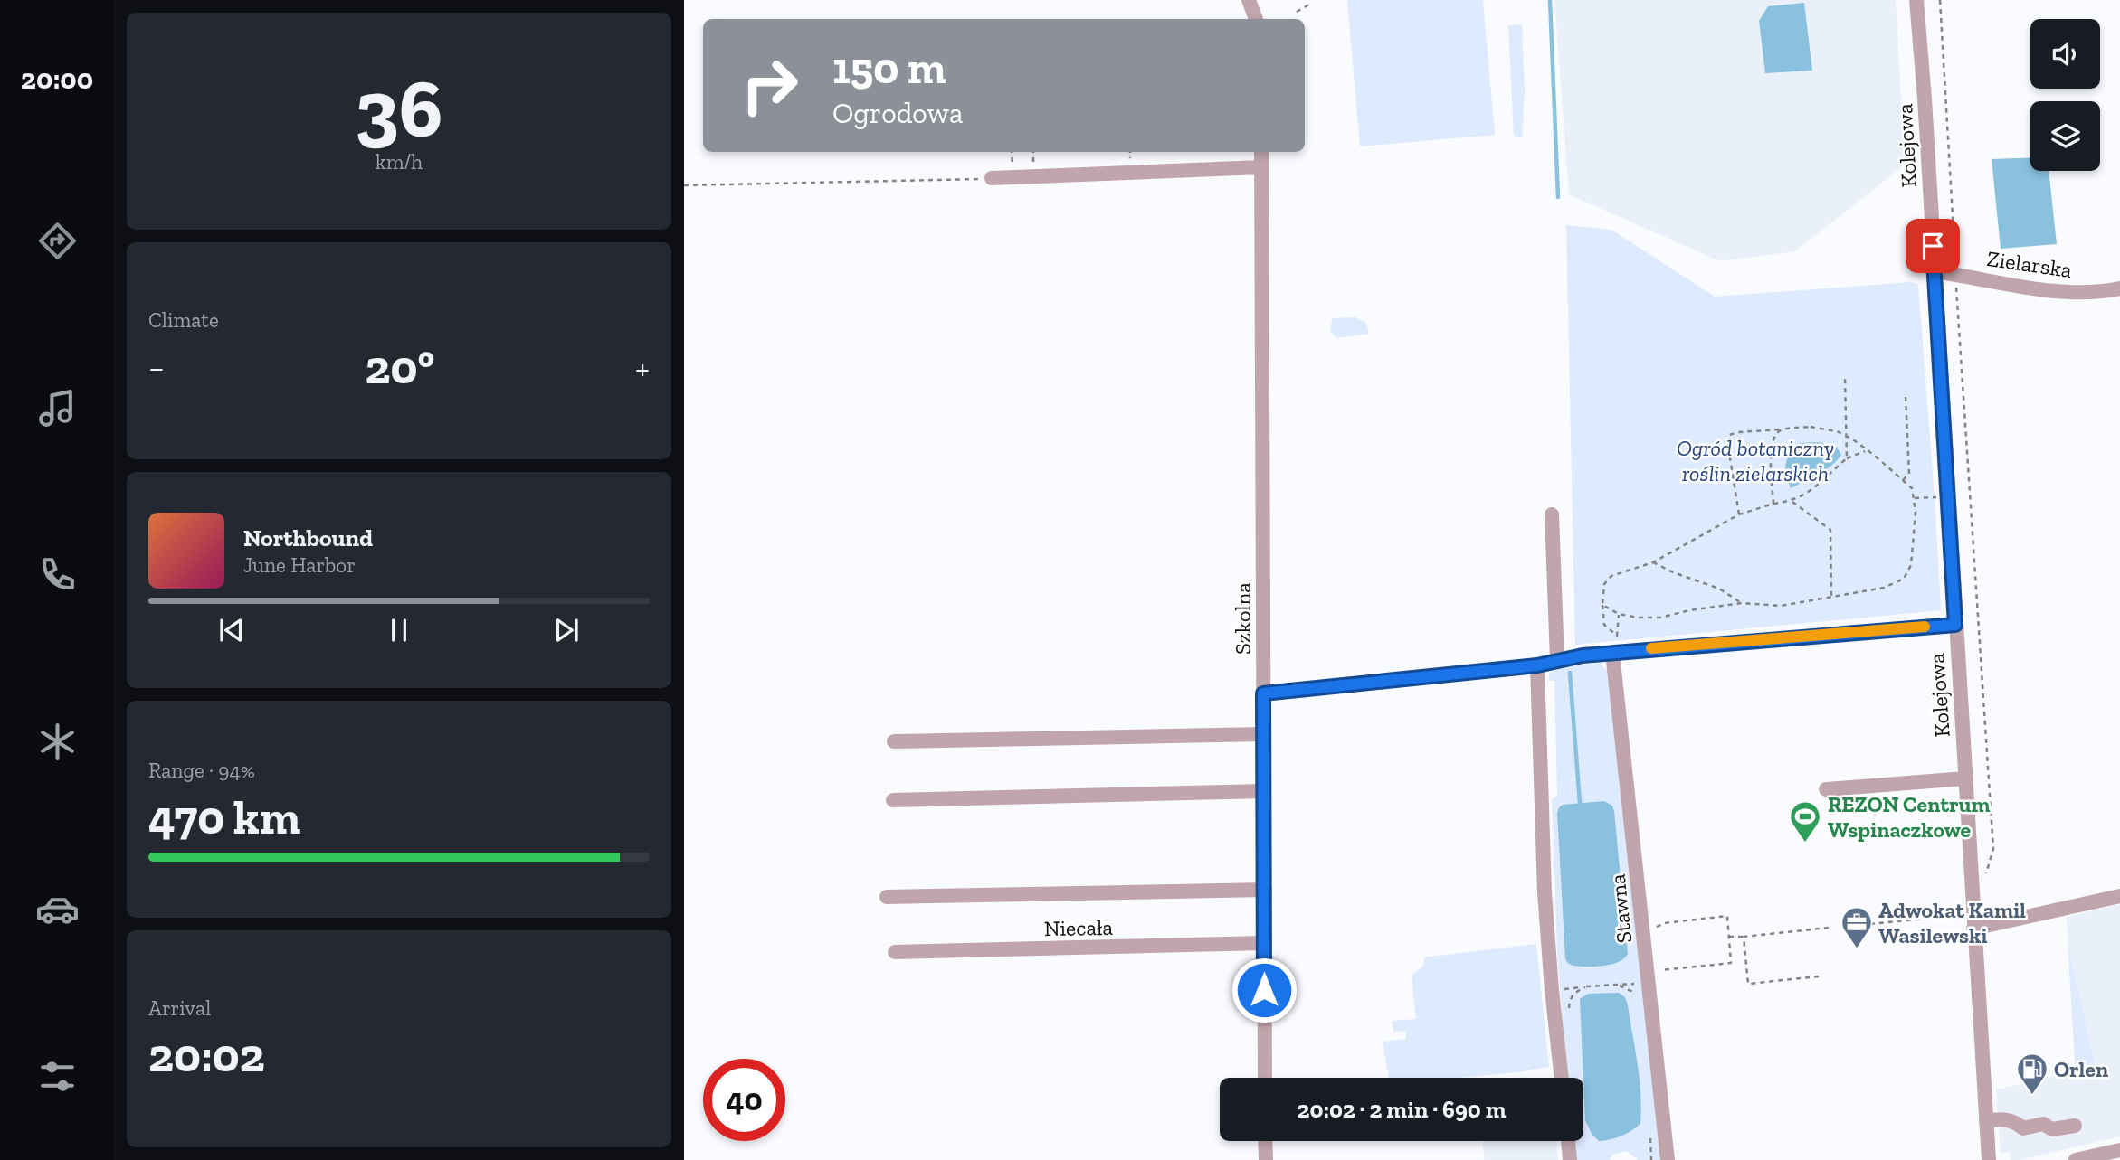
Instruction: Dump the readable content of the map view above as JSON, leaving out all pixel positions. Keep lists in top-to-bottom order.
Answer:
{
  "streets": {
    "street": [
      "Kolejowa",
      "Zielarska",
      "Szkolna",
      "Stawna",
      "Niecała"
    ]
  },
  "crossings": [
    ["Kolejowa", "Zielarska"],
    ["Szkolna", "Niecała"]
  ],
  "parks": ["Ogród botaniczny roślin zielarskich"],
  "places": {
    "sports": ["REZON Centrum Wspinaczkowe"],
    "office": ["Adwokat Kamil Wasilewski"],
    "fuel station": ["Orlen"]
  },
  "page": {
    "tabs": "20:00",
    "tile": [
      ["36", "km/h"],
      "Climate",
      ["Range · 94%", "470 km"],
      ["Arrival", "20:02"]
    ],
    "turn": ["150 m", "Ogrodowa"],
    "heat": ["−", "20°", "+"],
    "song": ["Northbound", "June Harbor"],
    "limit": "40",
    "trip": "20:02 · 2 min · 690 m"
  }
}
